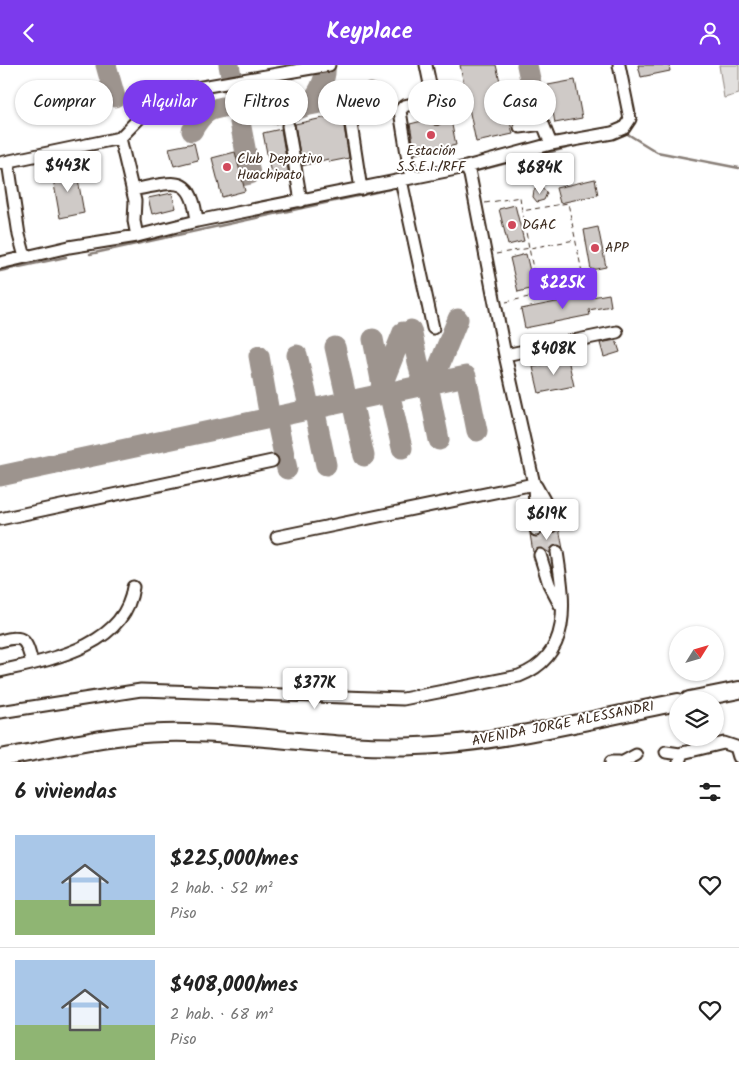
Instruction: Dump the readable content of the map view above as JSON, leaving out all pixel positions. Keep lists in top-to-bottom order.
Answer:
{
  "streets": {
    "highway": ["AVENIDA JORGE ALESSANDRI"]
  },
  "places": [
    "Estación S.S.E.I./RFF",
    "Club Deportivo Huachipato",
    "DGAC",
    "APP"
  ],
  "north": "top right",
  "page": {
    "header": "Keyplace",
    "chip": [
      "Comprar",
      "Alquilar",
      "Filtros",
      "Nuevo",
      "Piso",
      "Casa"
    ],
    "price": [
      "$443K",
      "$684K",
      "$225K",
      "$408K",
      "$619K",
      "$377K"
    ],
    "heading": "6 viviendas",
    "list": [
      {
        "name": "$225,000/mes",
        "note": "2 hab. · 52 m² · Piso"
      },
      {
        "name": "$408,000/mes",
        "note": "2 hab. · 68 m² · Piso"
      }
    ]
  }
}
